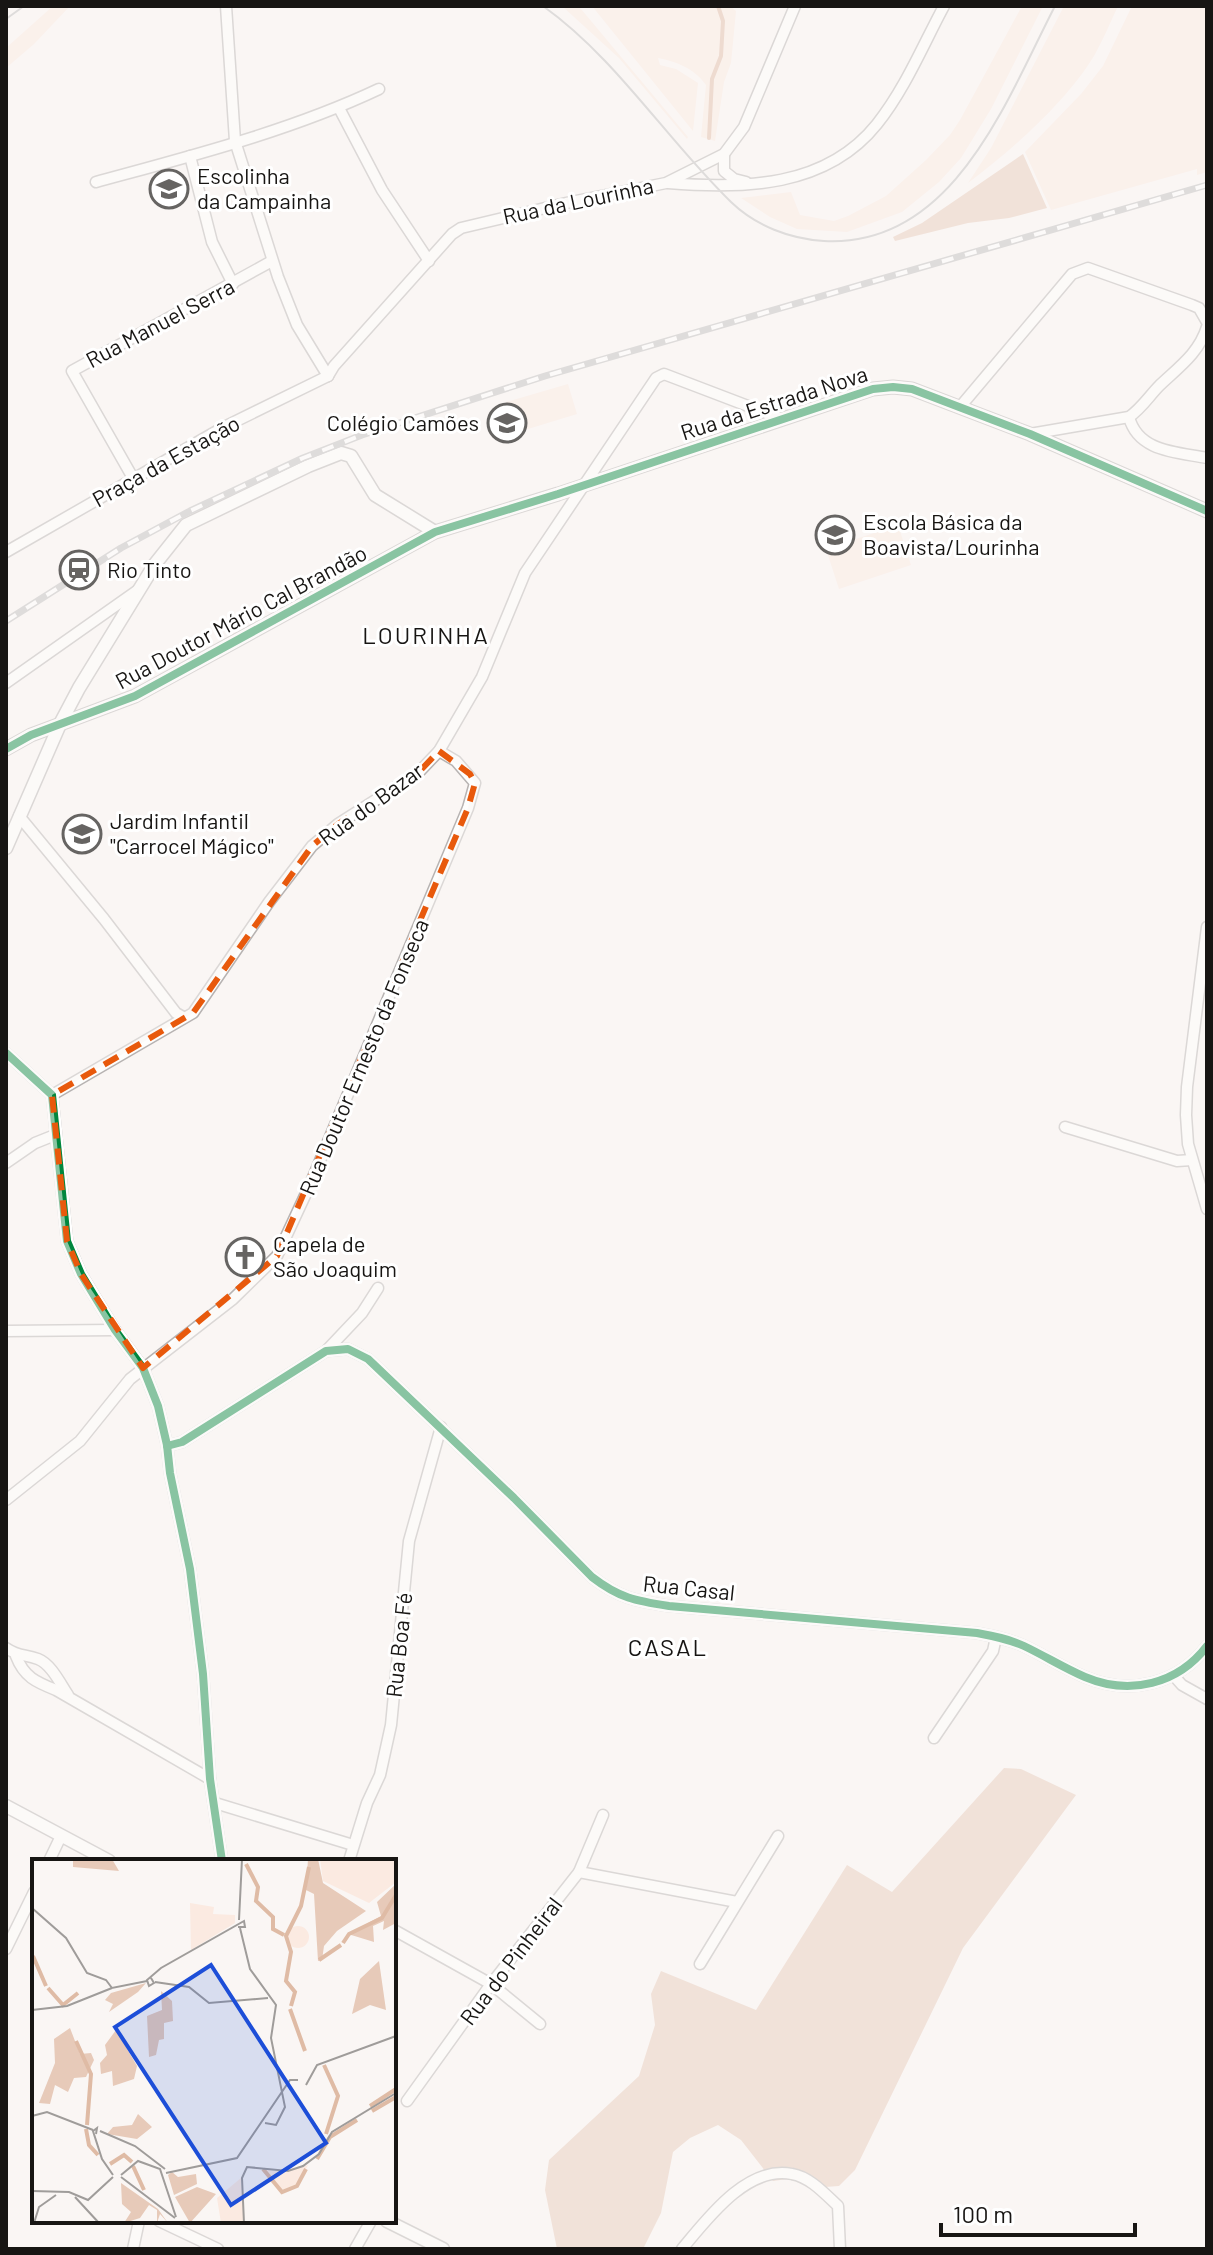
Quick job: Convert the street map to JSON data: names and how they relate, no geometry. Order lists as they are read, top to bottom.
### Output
{
  "streets": {
    "street": [
      "Rua da Lourinha",
      "Rua Manuel Serra",
      "Rua da Estrada Nova",
      "Praça da Estação",
      "Rua Doutor Mário Cal Brandão",
      "Rua do Bazar",
      "Rua Doutor Ernesto da Fonseca",
      "Rua Casal",
      "Rua Boa Fé",
      "Rua do Pinheiral"
    ]
  },
  "crossings": [
    ["Rua da Lourinha", "Praça da Estação"],
    ["Rua Manuel Serra", "Praça da Estação"],
    ["Rua da Estrada Nova", "Rua Doutor Mário Cal Brandão"],
    ["Rua da Estrada Nova", "Rua do Bazar"],
    ["Rua do Bazar", "Rua Doutor Ernesto da Fonseca"],
    ["Rua Casal", "Rua Boa Fé"]
  ],
  "districts": ["LOURINHA", "CASAL"],
  "places": {
    "school or university": [
      "Escolinha da Campainha",
      "Colégio Camões",
      "Escola Básica da Boavista/Lourinha",
      "Jardim Infantil \"Carrocel Mágico\""
    ],
    "station": ["Rio Tinto"],
    "church": ["Capela de São Joaquim"]
  },
  "scale_bar": "100 m"
}
